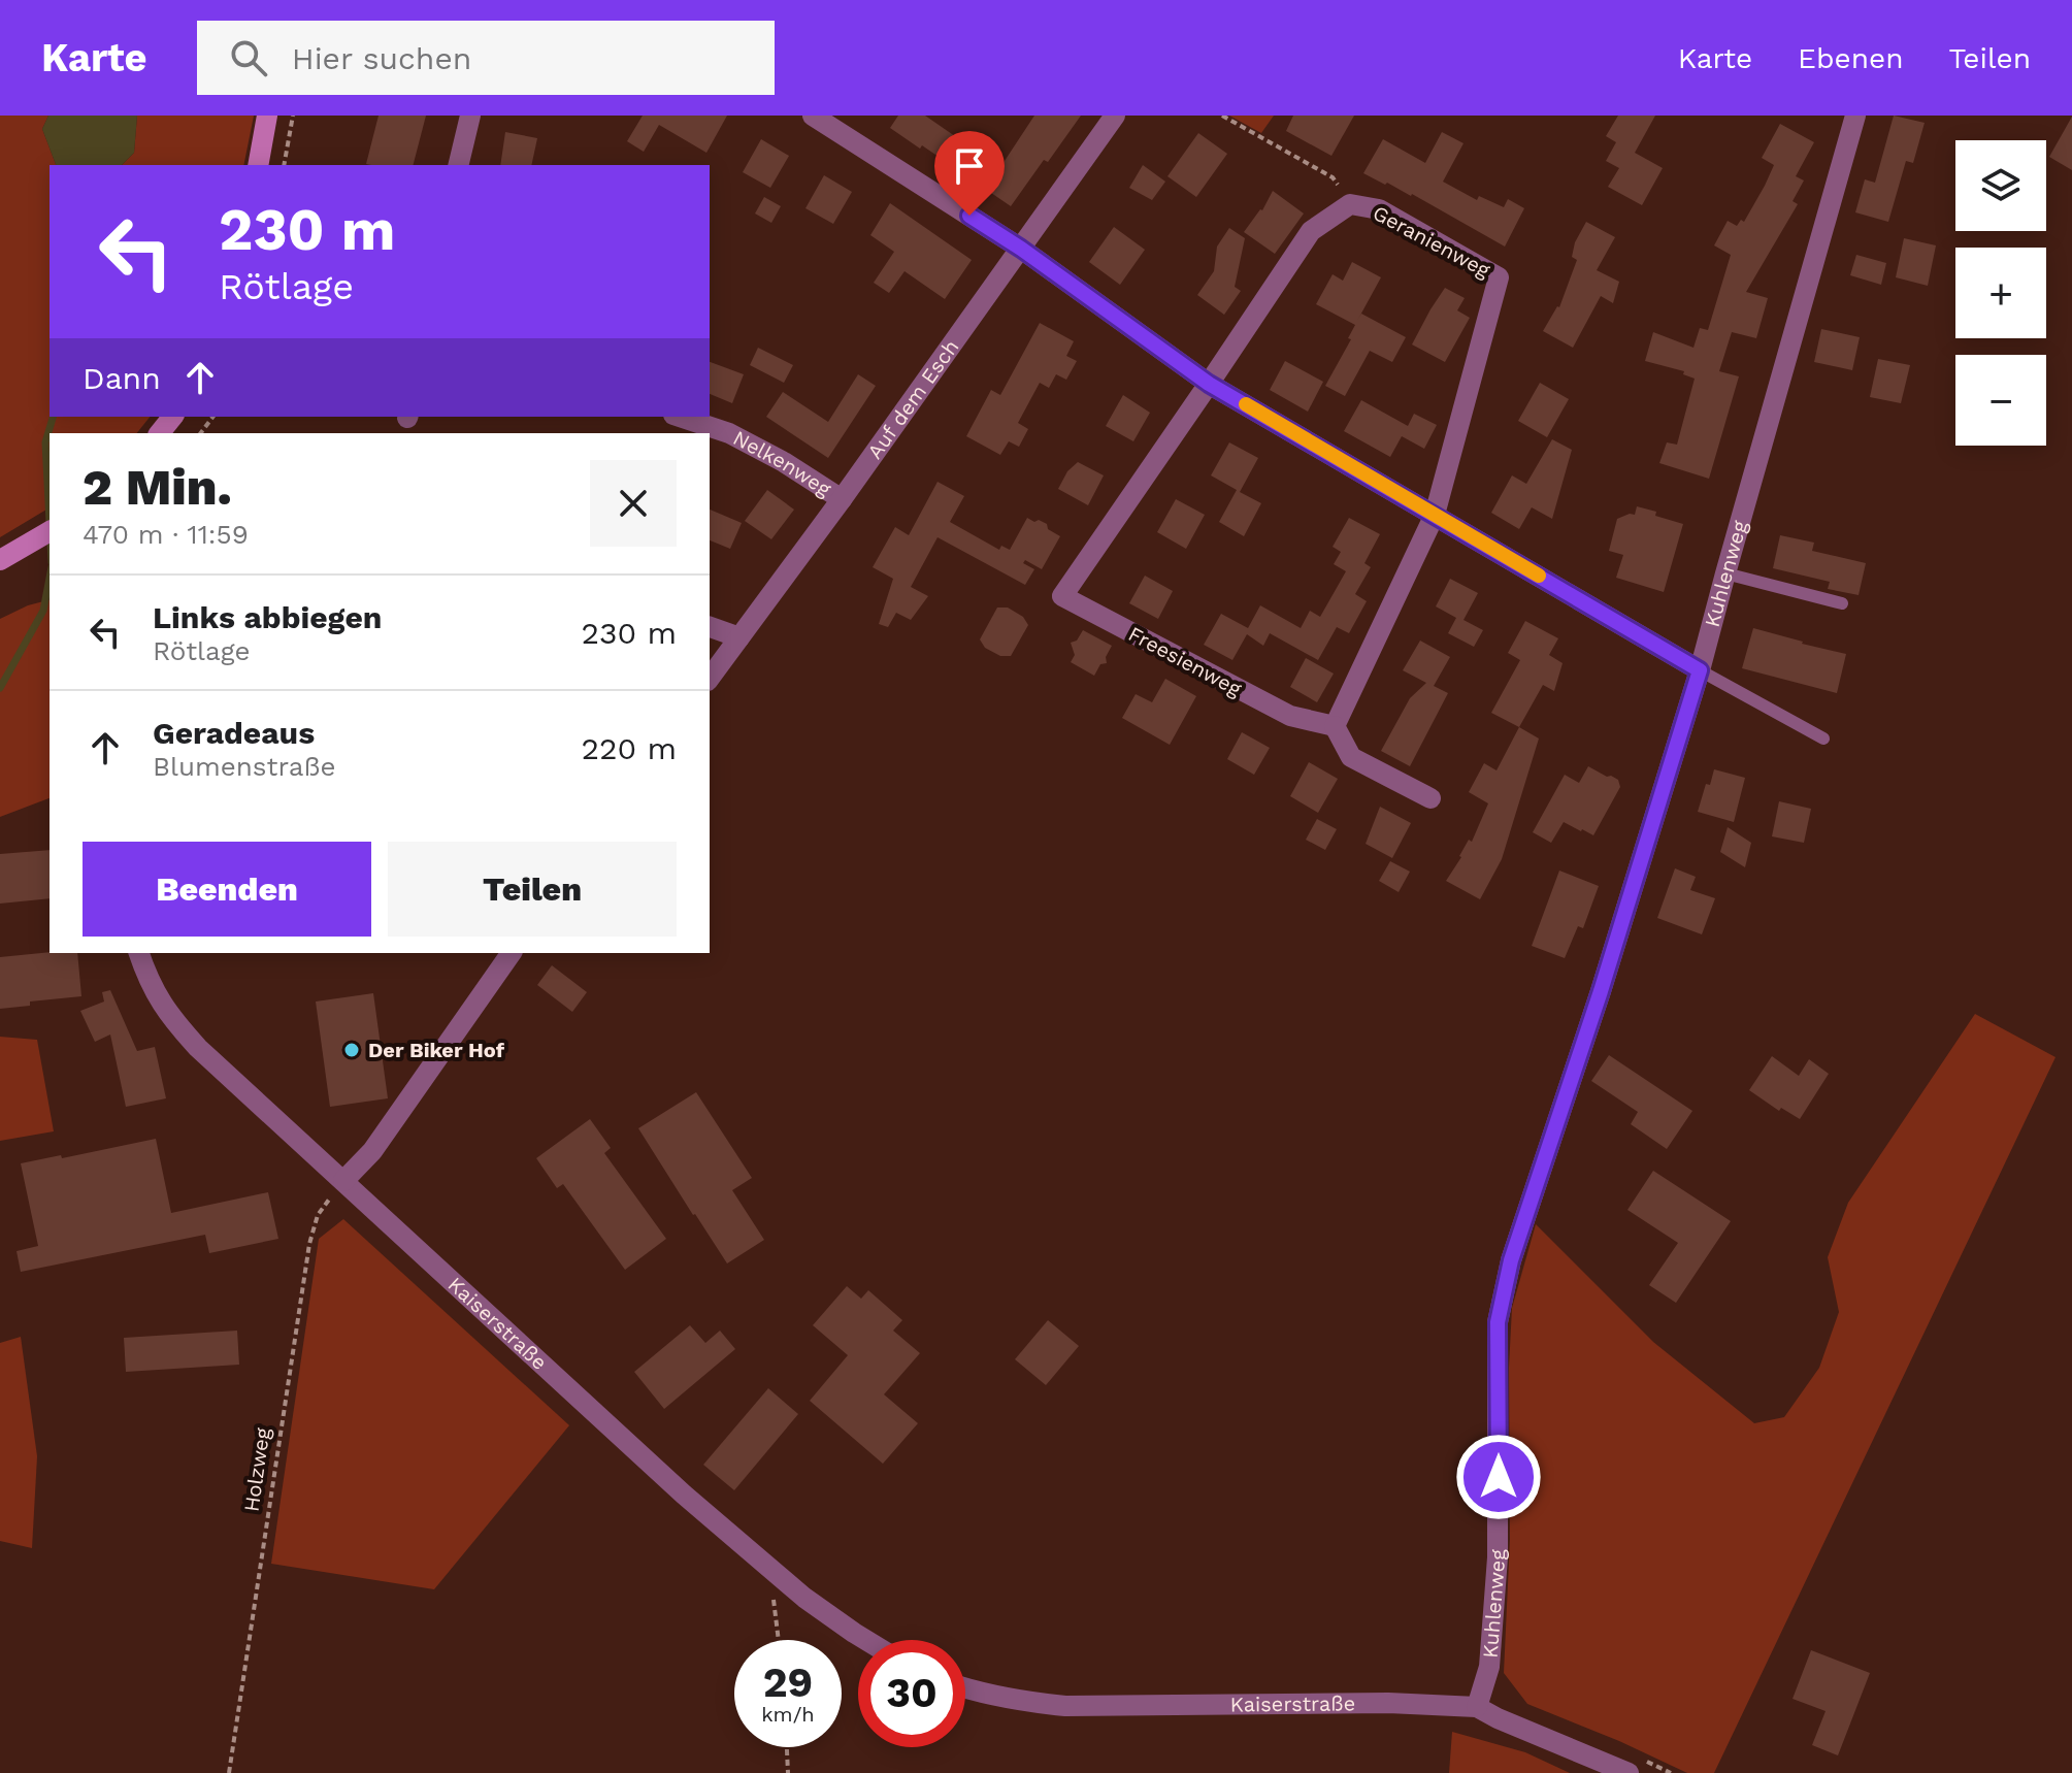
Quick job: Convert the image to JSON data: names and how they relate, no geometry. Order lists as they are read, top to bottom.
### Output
{
  "streets": {
    "street": [
      "Geranienweg",
      "Auf dem Esch",
      "Nelkenweg",
      "Kuhlenweg",
      "Freesienweg",
      "Kaiserstraße"
    ],
    "path": ["Holzweg"]
  },
  "crossings": [
    ["Geranienweg", "Freesienweg"],
    ["Auf dem Esch", "Nelkenweg"],
    ["Kuhlenweg", "Kaiserstraße"],
    ["Kaiserstraße", "Holzweg"]
  ],
  "places": ["Der Biker Hof"],
  "page": {
    "header": "Karte",
    "search": "Hier suchen",
    "nav": ["Karte", "Ebenen", "Teilen"],
    "map_buttons": ["+", "−"],
    "turn": ["230 m", "Rötlage"],
    "then": "Dann",
    "heading": ["2 Min.", "470 m · 11:59"],
    "list": [
      {
        "name": "Links abbiegen",
        "note": "Rötlage",
        "value": "230 m"
      },
      {
        "name": "Geradeaus",
        "note": "Blumenstraße",
        "value": "220 m"
      }
    ],
    "buttons": ["Beenden", "Teilen"],
    "speed": "29 km/h",
    "limit": "30"
  }
}
